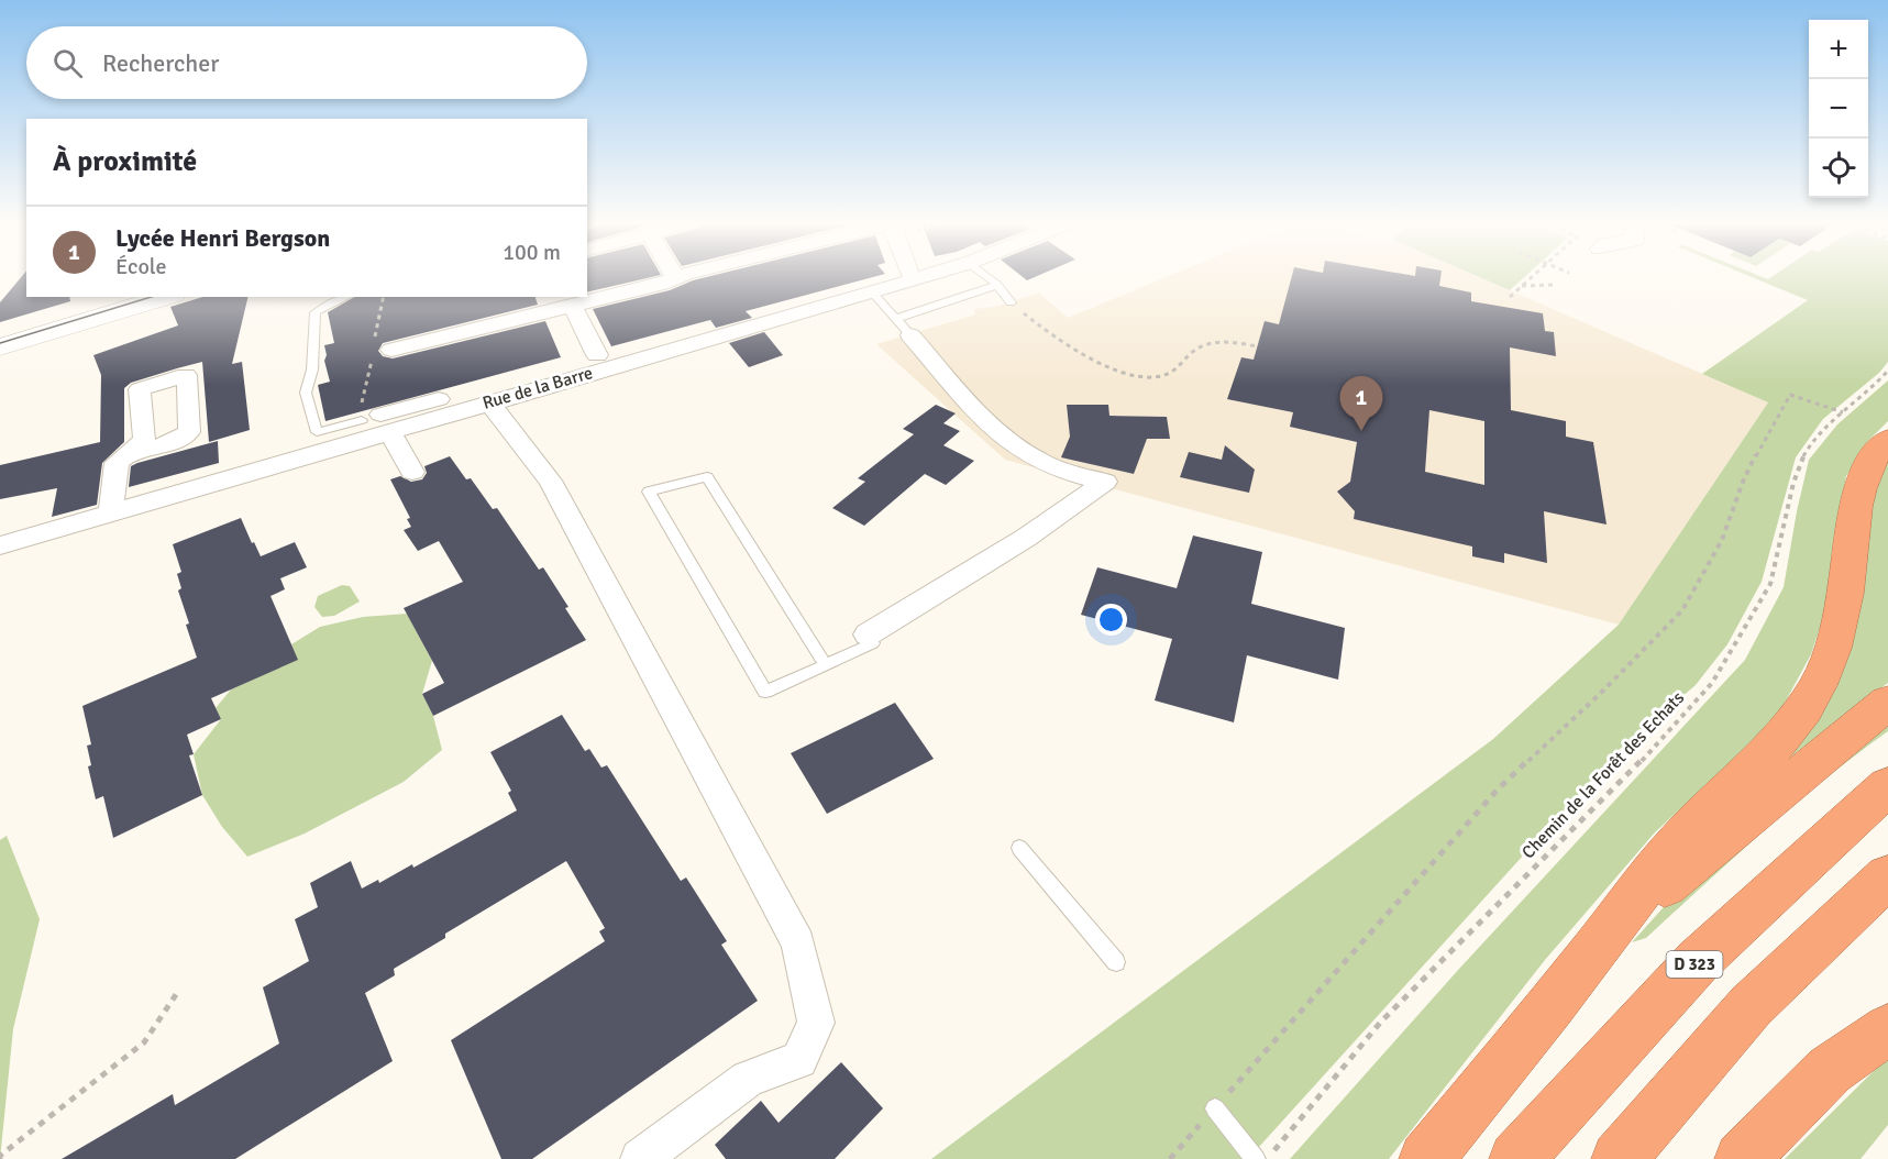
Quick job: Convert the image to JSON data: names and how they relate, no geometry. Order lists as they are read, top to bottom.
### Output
{
  "streets": {
    "highway": ["D 323"],
    "street": ["Rue de la Barre"],
    "path": ["Chemin de la Forêt des Echats"]
  },
  "page": {
    "map_buttons": ["+", "−"],
    "search": "Rechercher",
    "heading": "À proximité",
    "list": [
      {
        "mark": "1",
        "name": "Lycée Henri Bergson",
        "note": "École",
        "value": "100 m"
      }
    ],
    "pins": "1"
  }
}
